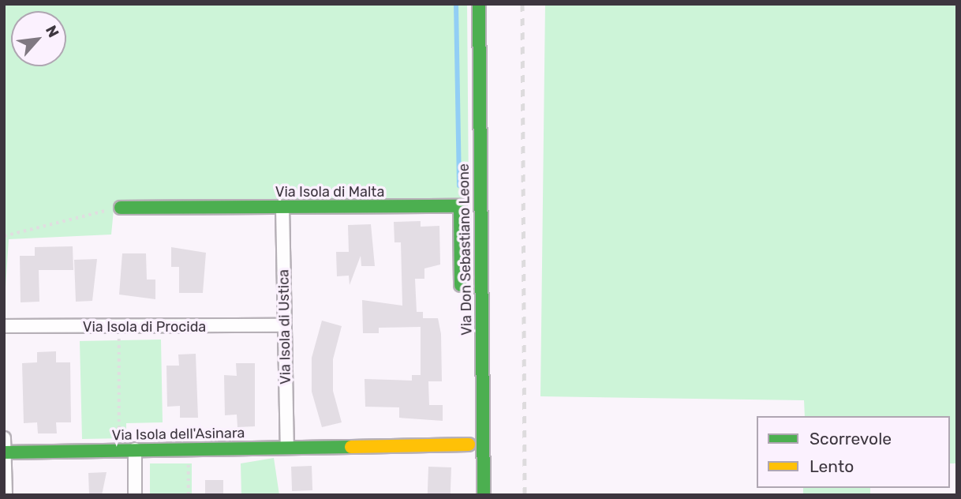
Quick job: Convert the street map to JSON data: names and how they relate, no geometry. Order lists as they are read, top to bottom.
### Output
{
  "streets": {
    "street": [
      "Via Isola di Malta",
      "Via Don Sebastiano Leone",
      "Via Isola di Procida",
      "Via Isola di Ustica",
      "Via Isola dell'Asinara"
    ]
  },
  "crossings": [
    ["Via Isola di Malta", "Via Isola di Ustica"],
    ["Via Isola di Procida", "Via Isola di Ustica"],
    ["Via Isola di Ustica", "Via Isola dell'Asinara"]
  ],
  "legend": ["Scorrevole", "Lento"],
  "north": "top right"
}
